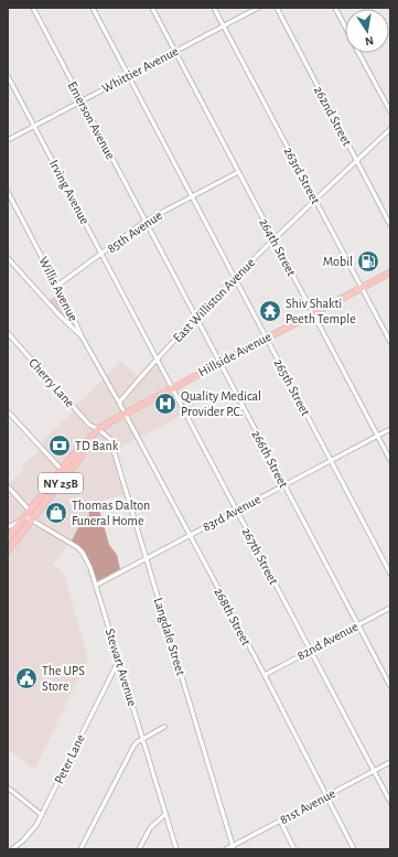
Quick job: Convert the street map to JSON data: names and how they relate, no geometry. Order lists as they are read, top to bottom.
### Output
{
  "streets": {
    "main road": ["Hillside Avenue", "NY 25B"],
    "street": [
      "Whittier Avenue",
      "262nd Street",
      "Emerson Avenue",
      "263rd Street",
      "Irving Avenue",
      "85th Avenue",
      "264th Street",
      "Willis Avenue",
      "East Williston Avenue",
      "Cherry Lane",
      "265th Street",
      "266th Street",
      "83rd Avenue",
      "267th Street",
      "268th Street",
      "Langdale Street",
      "82nd Avenue",
      "Stewart Avenue",
      "Peter Lane",
      "81st Avenue"
    ]
  },
  "crossings": [
    ["Whittier Avenue", "Emerson Avenue"],
    ["Whittier Avenue", "263rd Street"],
    ["Whittier Avenue", "Irving Avenue"],
    ["Whittier Avenue", "264th Street"],
    ["Whittier Avenue", "265th Street"],
    ["262nd Street", "East Williston Avenue"],
    ["Emerson Avenue", "85th Avenue"],
    ["Emerson Avenue", "266th Street"],
    ["263rd Street", "East Williston Avenue"],
    ["263rd Street", "Hillside Avenue"],
    ["Irving Avenue", "85th Avenue"],
    ["Irving Avenue", "267th Street"],
    ["85th Avenue", "264th Street"],
    ["85th Avenue", "Willis Avenue"],
    ["85th Avenue", "265th Street"],
    ["264th Street", "East Williston Avenue"],
    ["264th Street", "Hillside Avenue"],
    ["264th Street", "83rd Avenue"],
    ["Willis Avenue", "268th Street"],
    ["East Williston Avenue", "265th Street"],
    ["East Williston Avenue", "266th Street"],
    ["East Williston Avenue", "267th Street"],
    ["East Williston Avenue", "268th Street"],
    ["Hillside Avenue", "Cherry Lane"],
    ["Hillside Avenue", "265th Street"],
    ["Hillside Avenue", "266th Street"],
    ["Hillside Avenue", "267th Street"],
    ["Hillside Avenue", "268th Street"],
    ["Hillside Avenue", "Langdale Street"],
    ["Hillside Avenue", "Stewart Avenue"],
    ["Cherry Lane", "Langdale Street"],
    ["265th Street", "83rd Avenue"],
    ["266th Street", "83rd Avenue"],
    ["266th Street", "82nd Avenue"],
    ["83rd Avenue", "267th Street"],
    ["83rd Avenue", "268th Street"],
    ["83rd Avenue", "Langdale Street"],
    ["83rd Avenue", "Stewart Avenue"],
    ["267th Street", "82nd Avenue"],
    ["267th Street", "81st Avenue"],
    ["268th Street", "82nd Avenue"],
    ["268th Street", "81st Avenue"],
    ["Langdale Street", "81st Avenue"],
    ["Stewart Avenue", "Peter Lane"]
  ],
  "places": {
    "fuel station": ["Mobil"],
    "temple": ["Shiv Shakti Peeth Temple"],
    "hospital": ["Quality Medical Provider P.C."],
    "bank": ["TD Bank"],
    "shop": ["Thomas Dalton Funeral Home"],
    "public building": ["The UPS Store"]
  },
  "north": "bottom"
}
